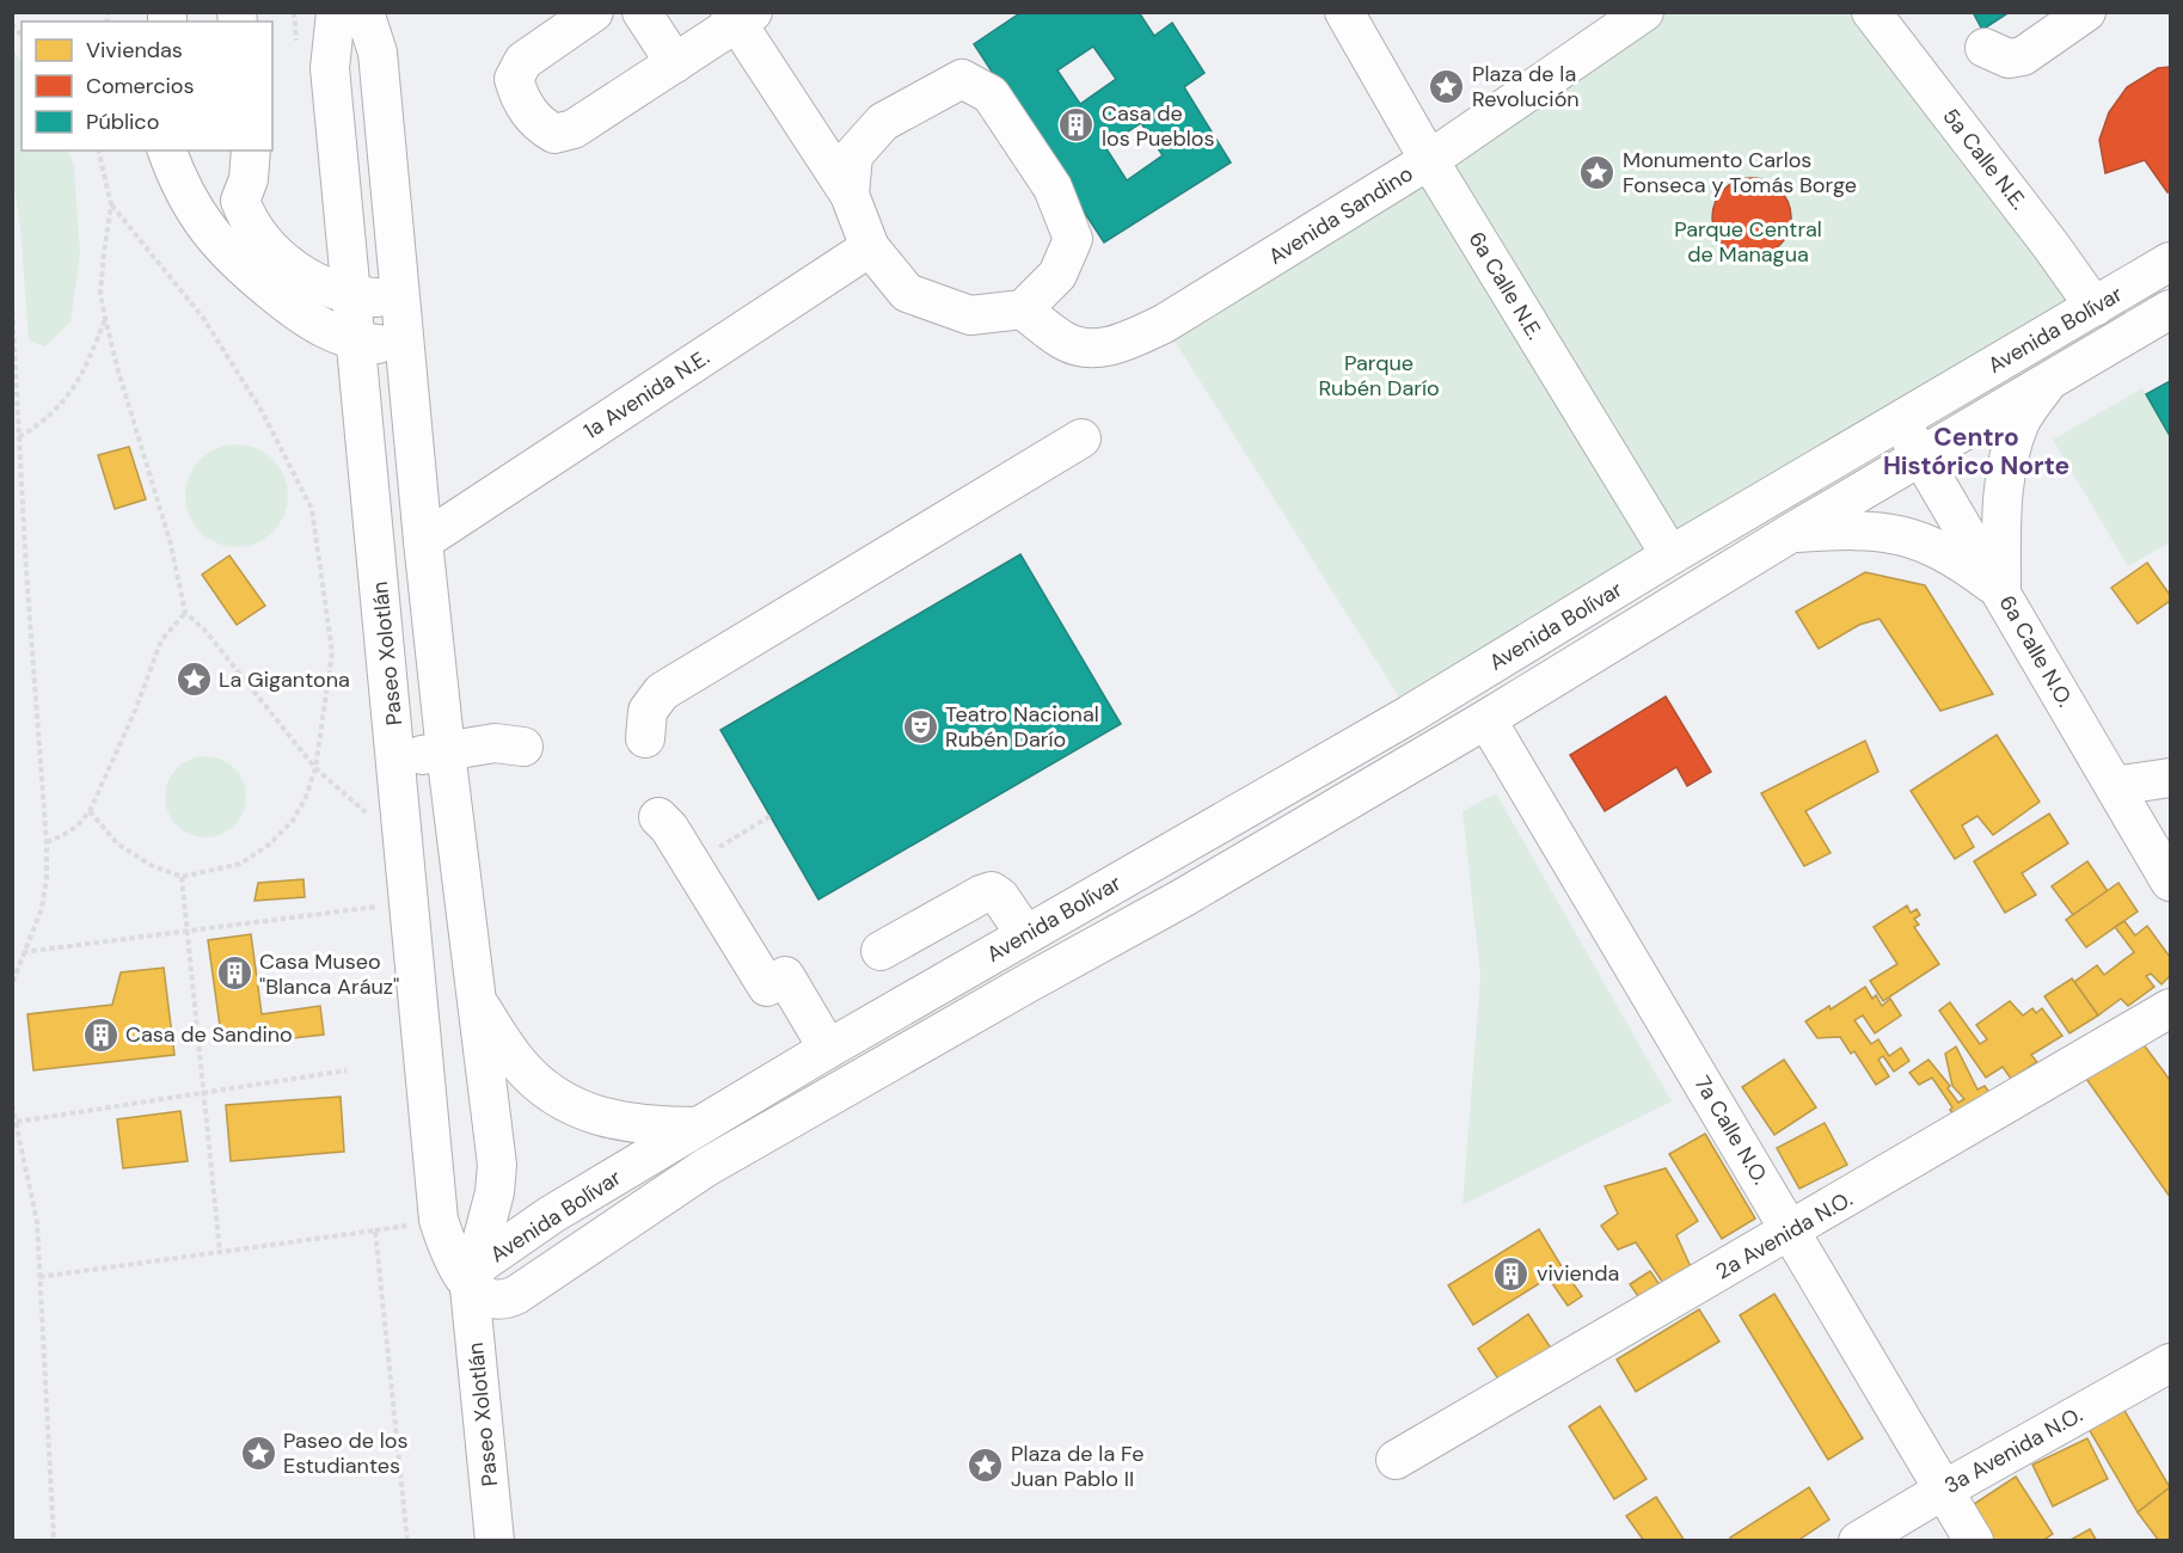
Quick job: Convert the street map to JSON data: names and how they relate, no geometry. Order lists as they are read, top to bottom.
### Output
{
  "streets": {
    "street": [
      "5a Calle N.E.",
      "Avenida Sandino",
      "6a Calle N.E.",
      "Avenida Bolívar",
      "1a Avenida N.E.",
      "6a Calle N.O.",
      "Paseo Xolotlán",
      "7a Calle N.O.",
      "2a Avenida N.O.",
      "3a Avenida N.O."
    ]
  },
  "crossings": [
    ["5a Calle N.E.", "Avenida Bolívar"],
    ["Avenida Sandino", "6a Calle N.E."],
    ["Avenida Sandino", "1a Avenida N.E."],
    ["6a Calle N.E.", "Avenida Bolívar"],
    ["Avenida Bolívar", "6a Calle N.O."],
    ["Avenida Bolívar", "Paseo Xolotlán"],
    ["Avenida Bolívar", "7a Calle N.O."],
    ["1a Avenida N.E.", "Paseo Xolotlán"],
    ["7a Calle N.O.", "2a Avenida N.O."],
    ["7a Calle N.O.", "3a Avenida N.O."]
  ],
  "districts": ["Centro Histórico Norte"],
  "parks": ["Parque Central de Managua", "Parque Rubén Darío"],
  "places": {
    "place": [
      "Plaza de la Revolución",
      "Monumento Carlos Fonseca y Tomás Borge",
      "La Gigantona",
      "Paseo de los Estudiantes",
      "Plaza de la Fe Juan Pablo II"
    ],
    "building": [
      "Casa de los Pueblos",
      "Casa Museo \"Blanca Aráuz\"",
      "Casa de Sandino",
      "vivienda"
    ],
    "theatre": ["Teatro Nacional Rubén Darío"]
  },
  "legend": ["Viviendas", "Comercios", "Público"]
}
